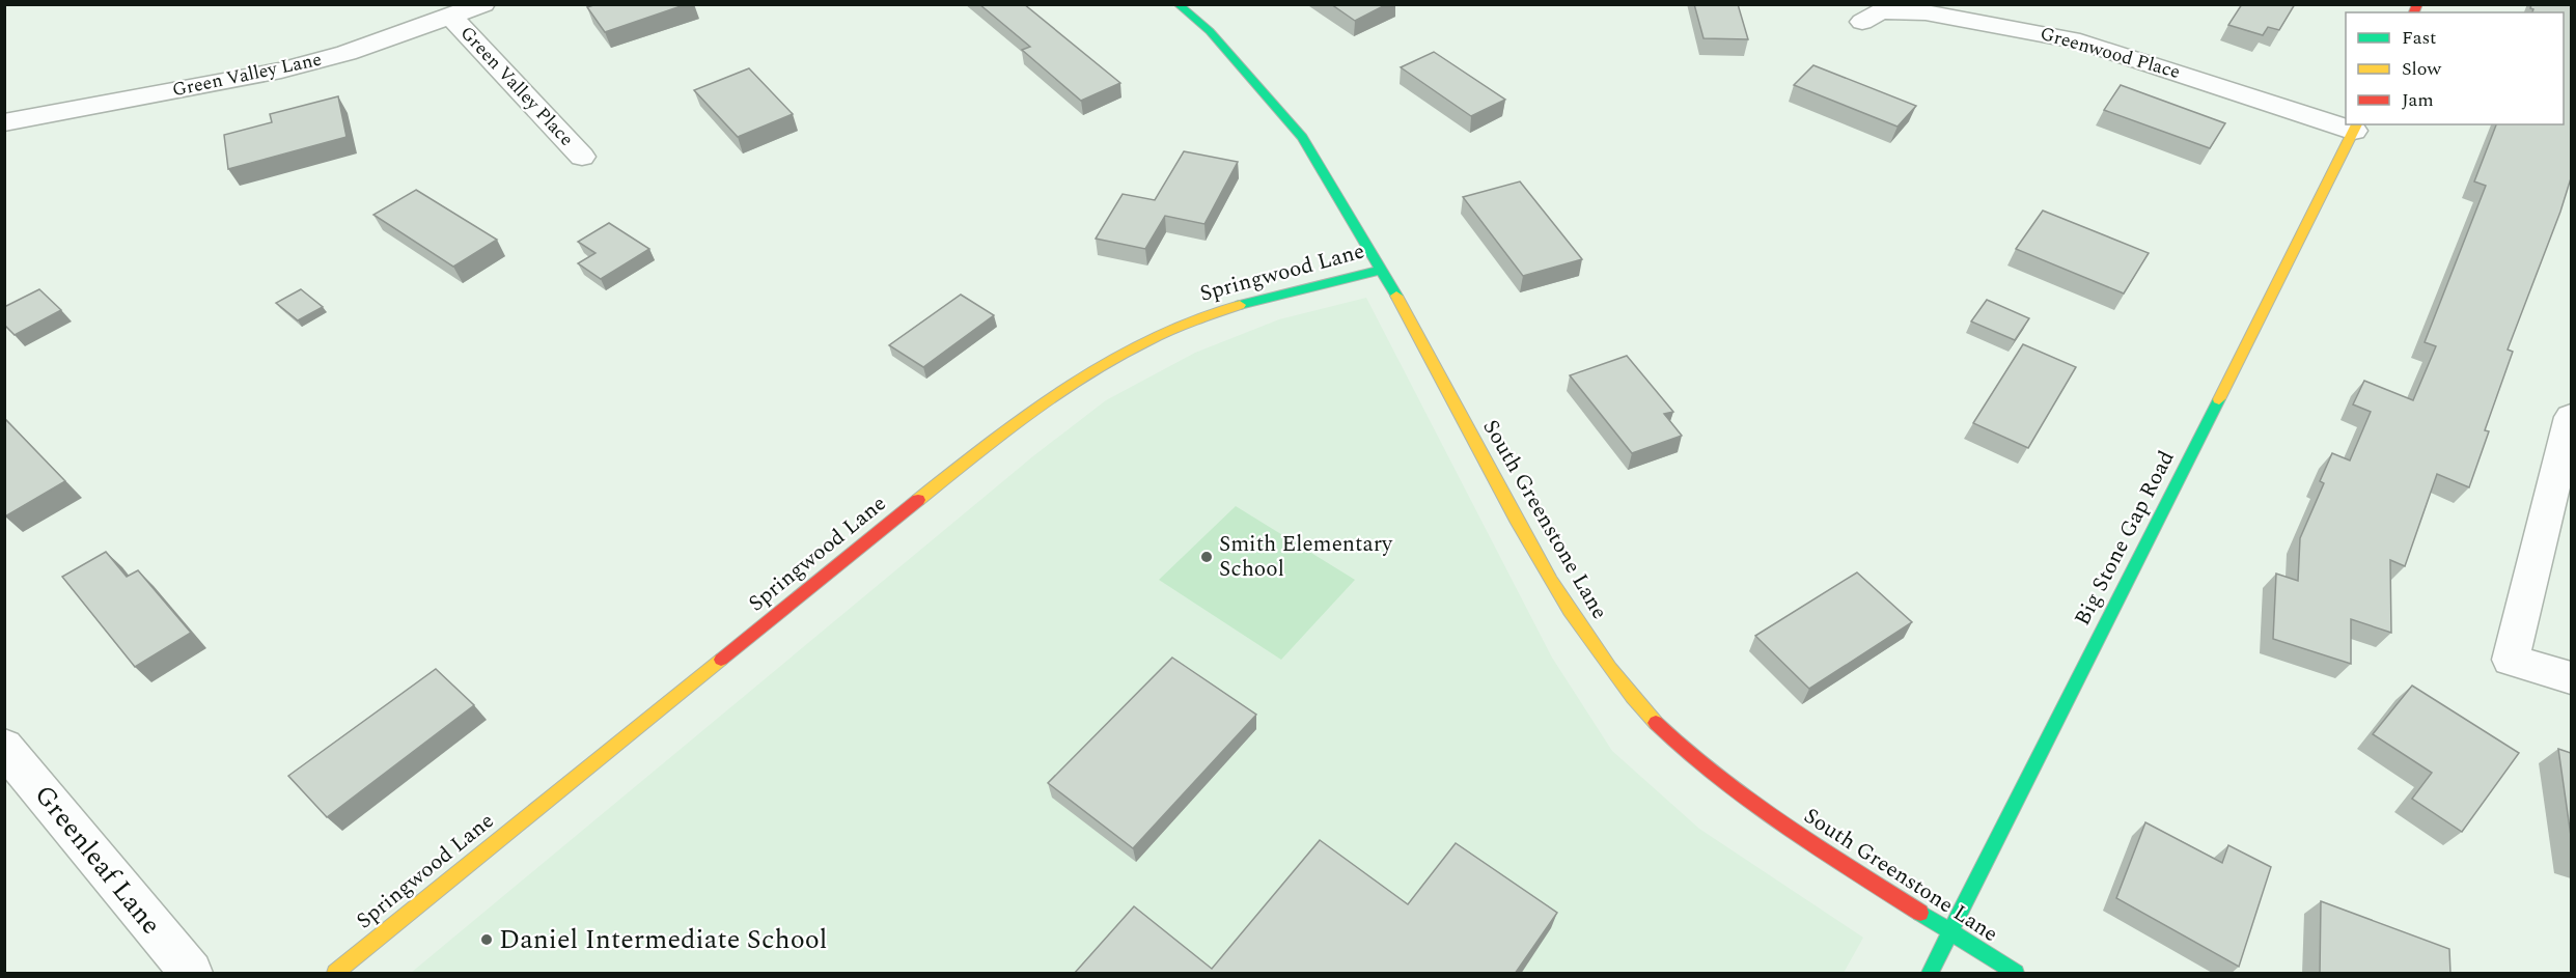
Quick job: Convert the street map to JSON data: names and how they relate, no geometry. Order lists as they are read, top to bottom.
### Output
{
  "streets": {
    "street": [
      "Greenwood Place",
      "Green Valley Lane",
      "Green Valley Place",
      "Springwood Lane",
      "South Greenstone Lane",
      "Big Stone Gap Road",
      "Greenleaf Lane"
    ]
  },
  "crossings": [
    ["Green Valley Lane", "Green Valley Place"],
    ["Springwood Lane", "South Greenstone Lane"],
    ["South Greenstone Lane", "Big Stone Gap Road"]
  ],
  "places": ["Smith Elementary School", "Daniel Intermediate School"],
  "legend": ["Fast", "Slow", "Jam"]
}
